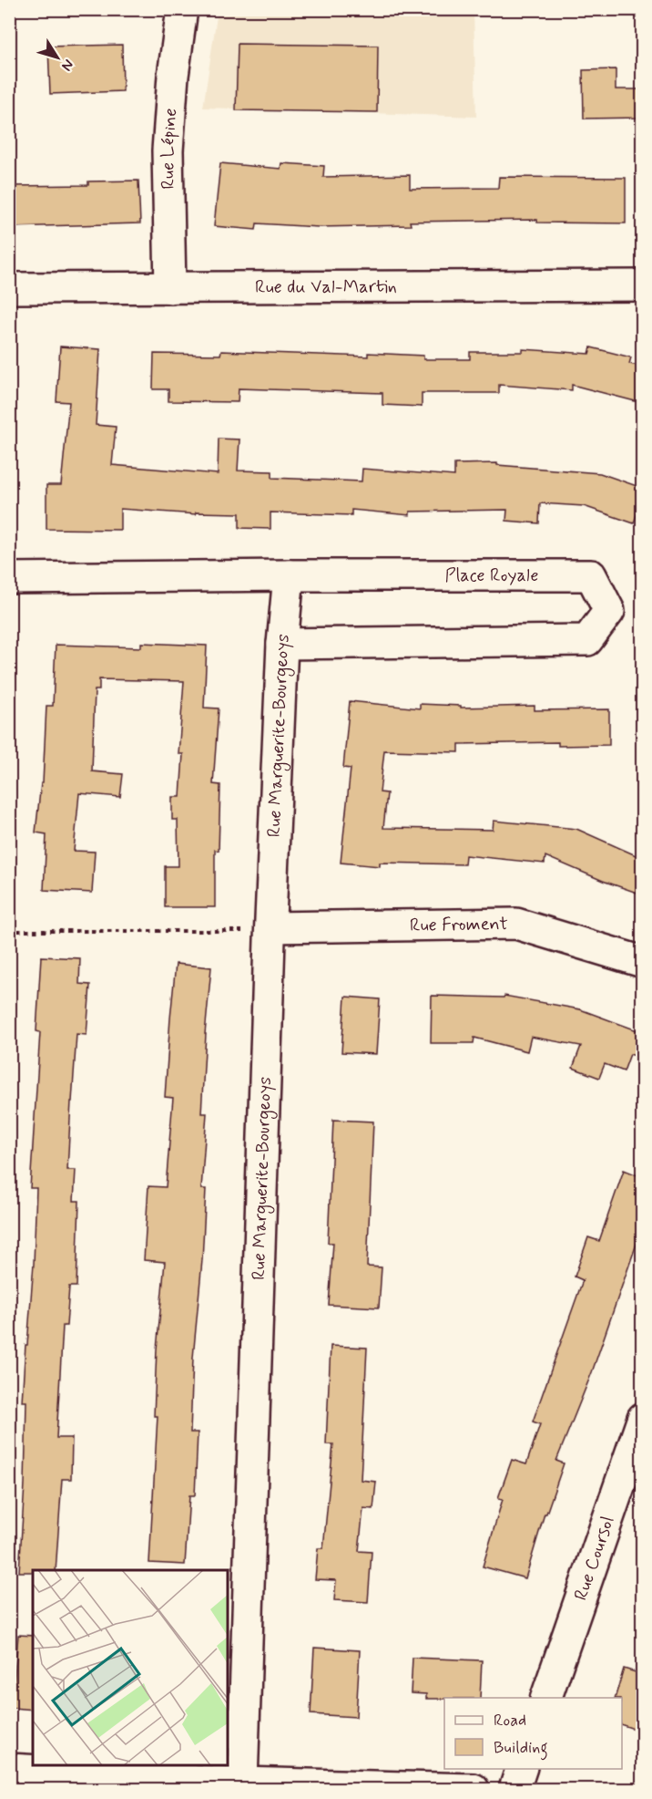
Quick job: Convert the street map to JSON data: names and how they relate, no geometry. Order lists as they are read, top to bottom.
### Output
{
  "streets": {
    "street": [
      "Rue Lépine",
      "Rue du Val-Martin",
      "Place Royale",
      "Rue Marguerite-Bourgeoys",
      "Rue Froment",
      "Rue Coursol"
    ]
  },
  "crossings": [
    ["Rue Lépine", "Rue du Val-Martin"],
    ["Place Royale", "Rue Marguerite-Bourgeoys"],
    ["Rue Marguerite-Bourgeoys", "Rue Froment"]
  ],
  "legend": ["Road", "Building"],
  "north": "bottom right"
}
